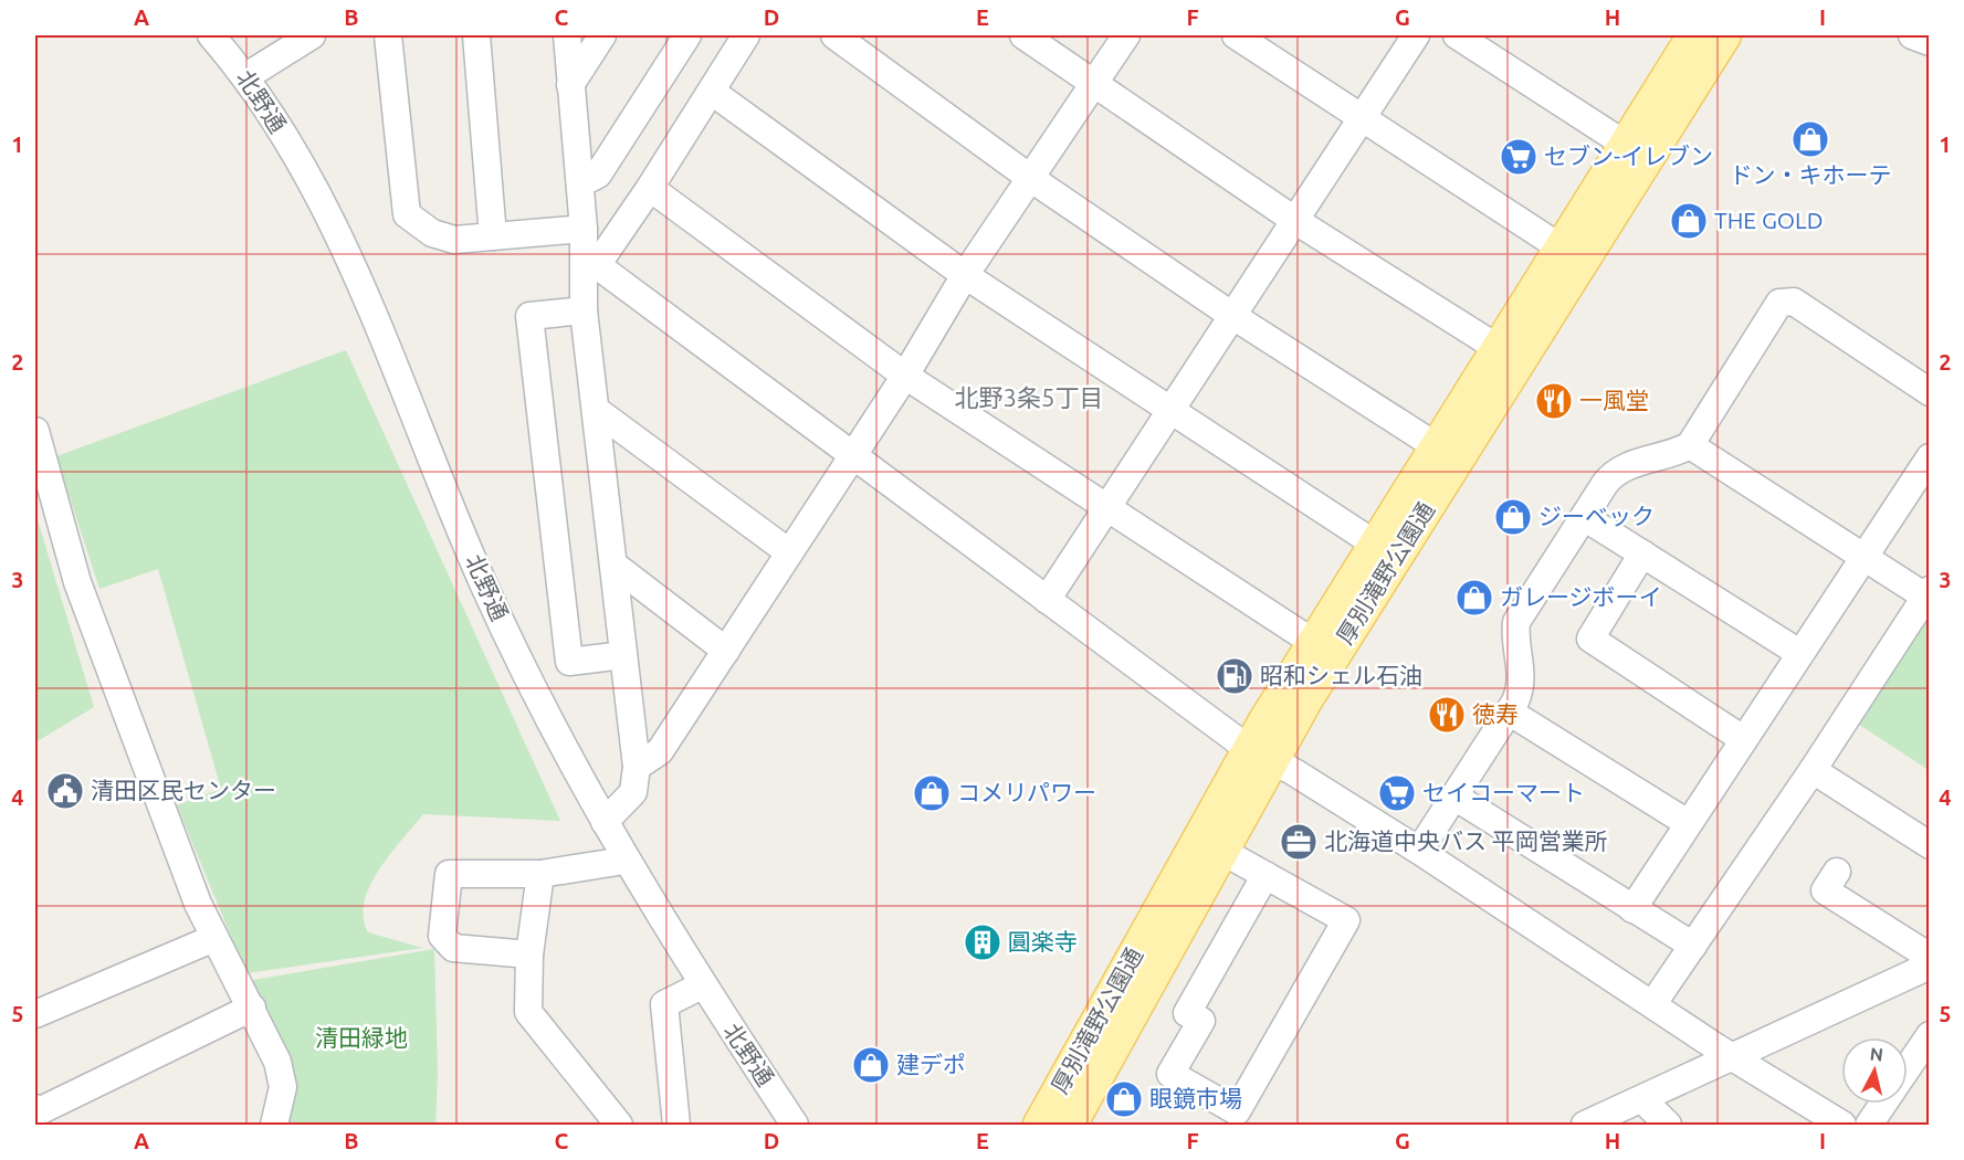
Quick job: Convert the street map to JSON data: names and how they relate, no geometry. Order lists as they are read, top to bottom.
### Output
{
  "streets": {
    "main road": ["厚別滝野公園通"],
    "street": ["北野通"]
  },
  "districts": ["北野3条5丁目"],
  "parks": ["清田緑地"],
  "places": {
    "shop": [
      "ドン・キホーテ",
      "THE GOLD",
      "ジーベック",
      "ガレージボーイ",
      "コメリパワー",
      "建デポ",
      "眼鏡市場"
    ],
    "supermarket": ["セブン-イレブン", "セイコーマート"],
    "restaurant": ["一風堂", "徳寿"],
    "fuel station": ["昭和シェル石油"],
    "public building": ["清田区民センター"],
    "office": ["北海道中央バス 平岡営業所"],
    "building": ["圓楽寺"]
  },
  "north": "top",
  "grid": {
    "columns": [
      "A",
      "B",
      "C",
      "D",
      "E",
      "F",
      "G",
      "H",
      "I"
    ],
    "rows": [
      "1",
      "2",
      "3",
      "4",
      "5"
    ]
  }
}
